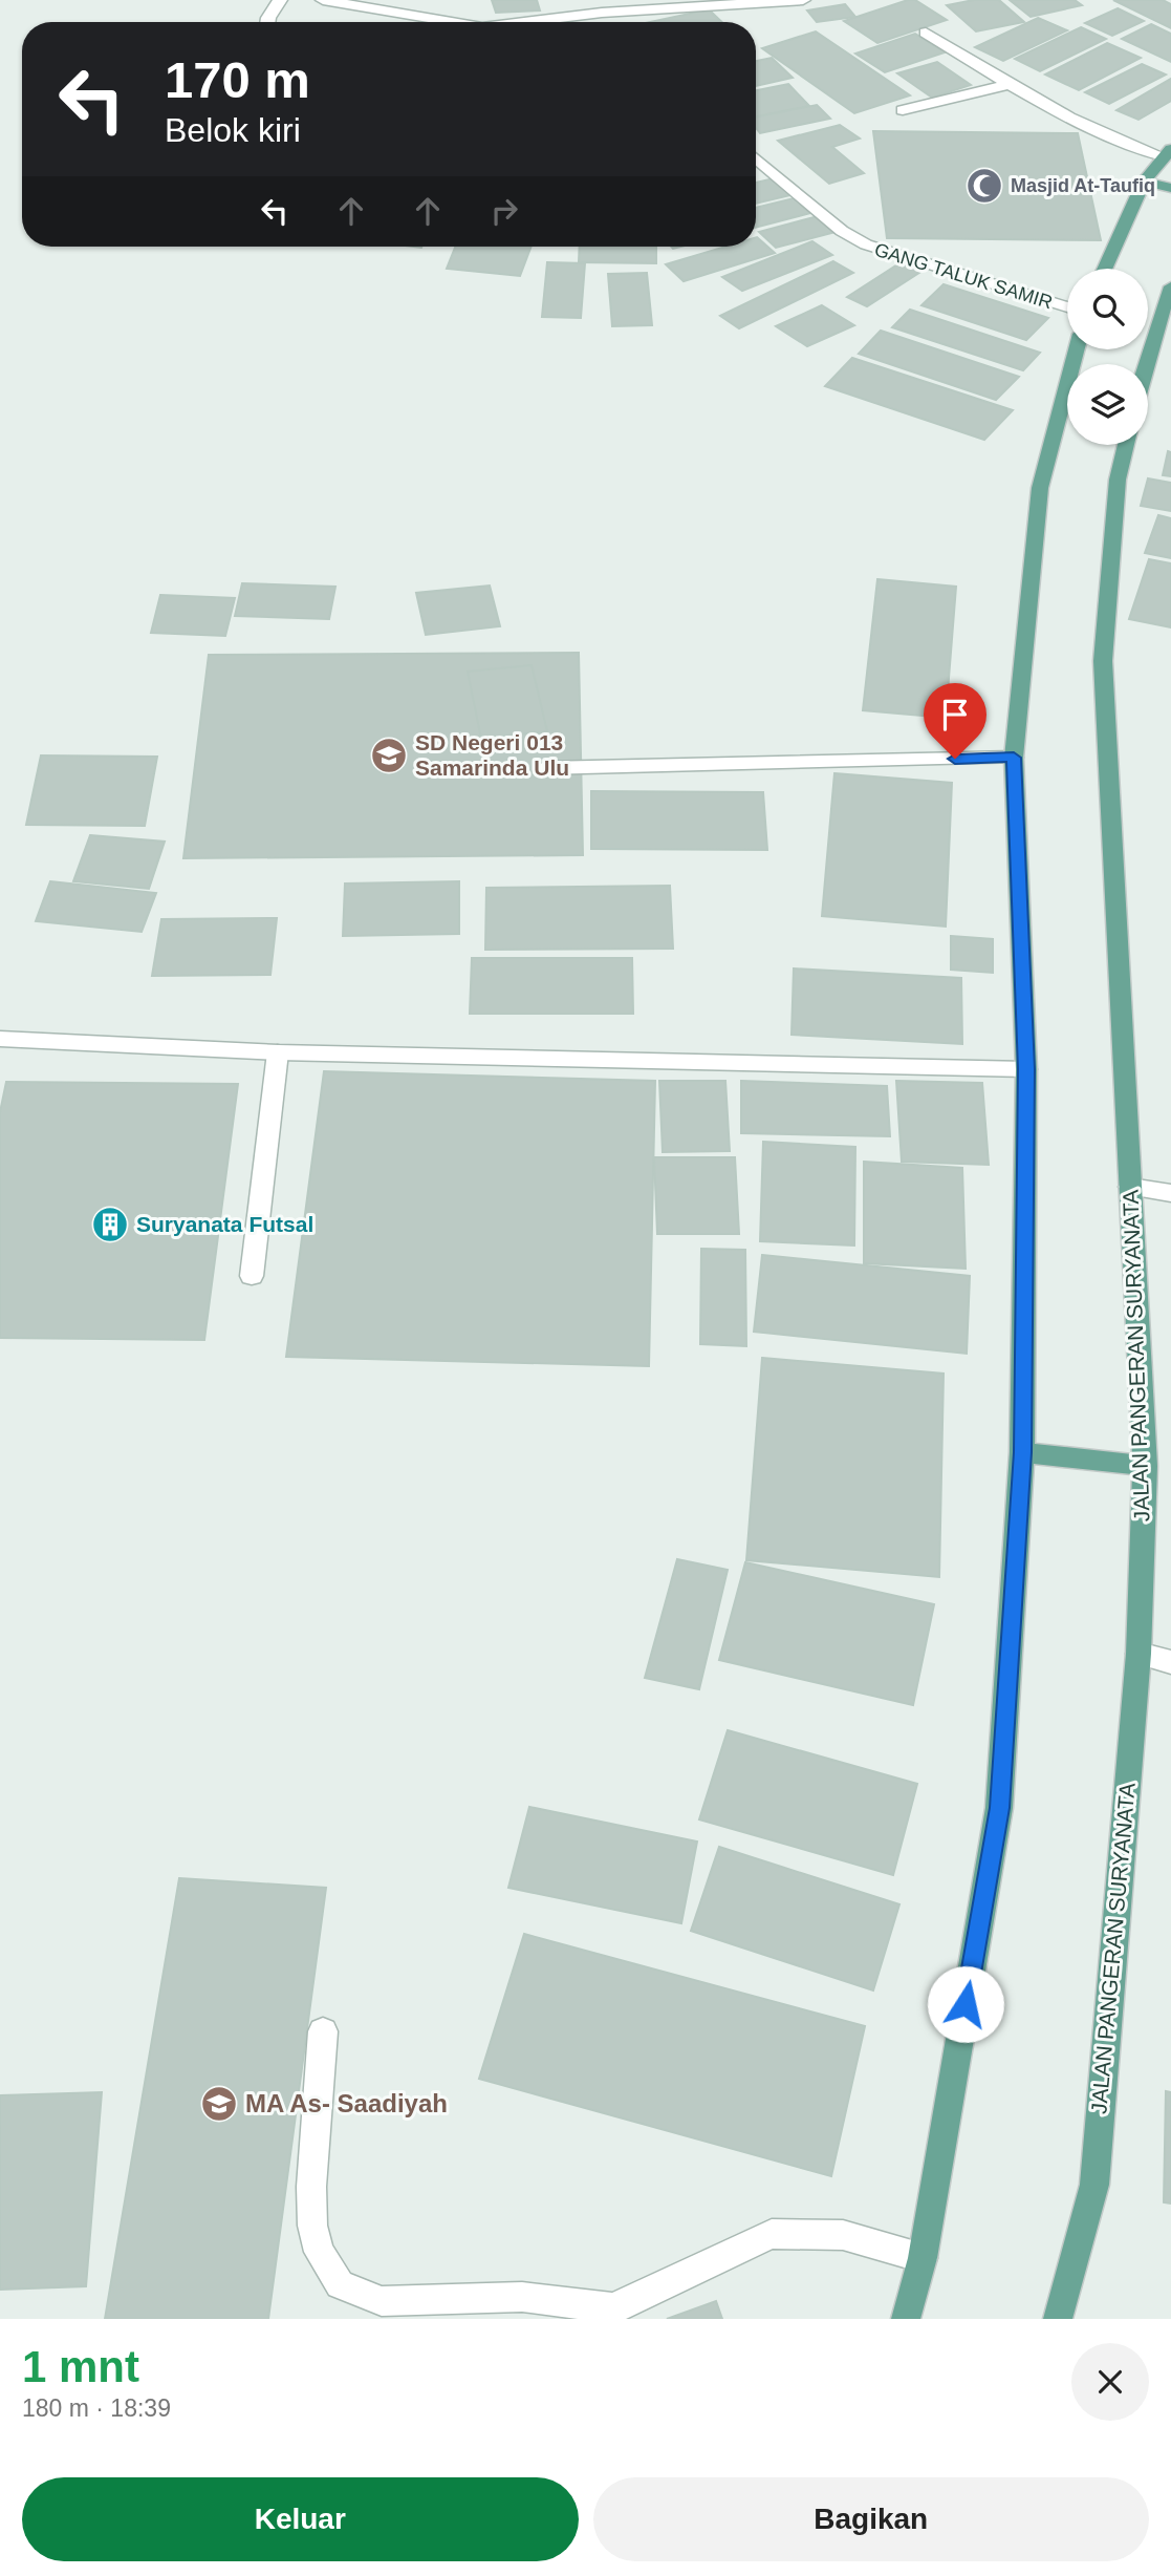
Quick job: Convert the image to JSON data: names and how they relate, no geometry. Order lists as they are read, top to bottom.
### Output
{
  "streets": {
    "main road": ["JALAN PANGERAN SURYANATA"],
    "street": ["GANG TALUK SAMIR"]
  },
  "places": {
    "mosque": ["Masjid At-Taufiq"],
    "school or university": ["SD Negeri 013 Samarinda Ulu", "MA As- Saadiyah"],
    "building": ["Suryanata Futsal"]
  },
  "page": {
    "turn": ["170 m", "Belok kiri"],
    "heading": ["1 mnt", "180 m · 18:39"],
    "buttons": ["Keluar", "Bagikan"]
  }
}
